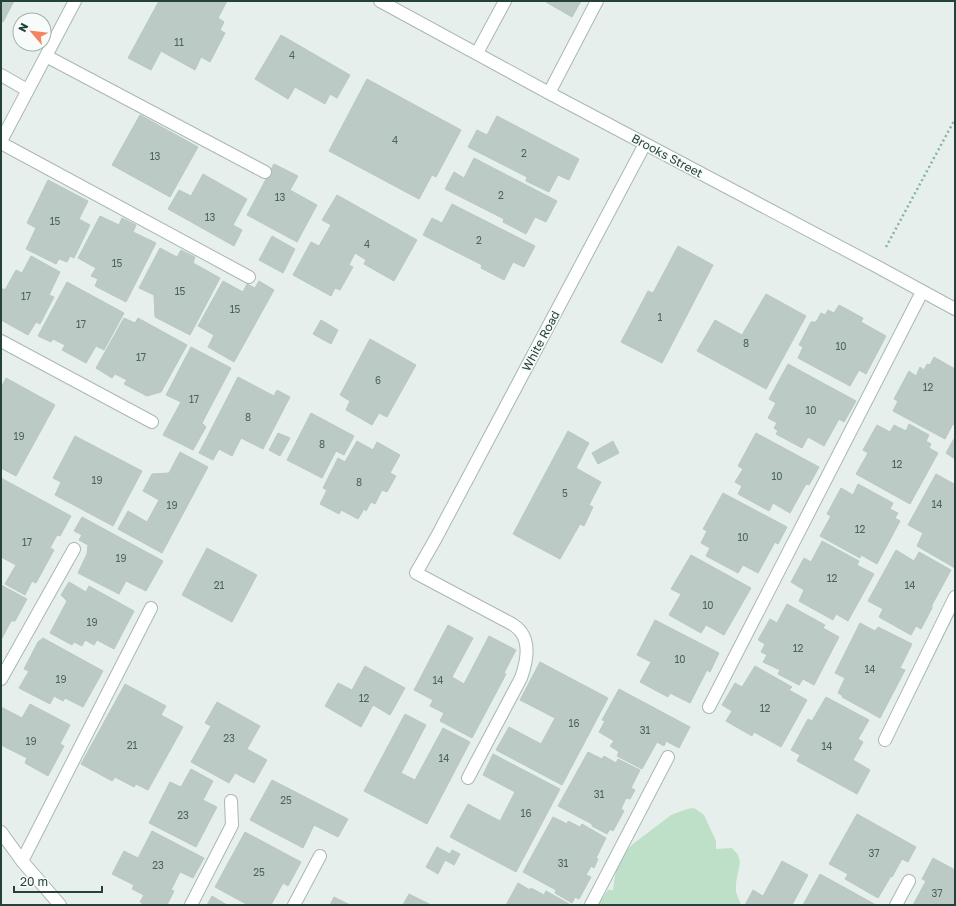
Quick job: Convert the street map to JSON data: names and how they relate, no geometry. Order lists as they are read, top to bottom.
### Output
{
  "streets": {
    "street": ["Brooks Street", "White Road"]
  },
  "crossings": [
    ["Brooks Street", "White Road"]
  ],
  "house_numbers": [
    "11",
    "4",
    "4",
    "2",
    "13",
    "2",
    "13",
    "13",
    "15",
    "2",
    "4",
    "15",
    "15",
    "17",
    "15",
    "1",
    "17",
    "8",
    "10",
    "17",
    "6",
    "12",
    "17",
    "10",
    "8",
    "19",
    "8",
    "12",
    "10",
    "19",
    "8",
    "5",
    "14",
    "19",
    "12",
    "10",
    "17",
    "19",
    "12",
    "21",
    "14",
    "10",
    "19",
    "12",
    "10",
    "14",
    "19",
    "14",
    "12",
    "12",
    "16",
    "31",
    "23",
    "19",
    "21",
    "14",
    "14",
    "31",
    "25",
    "16",
    "23",
    "37",
    "31",
    "23",
    "25",
    "37"
  ],
  "scale_bar": "20 m",
  "north": "top left"
}
